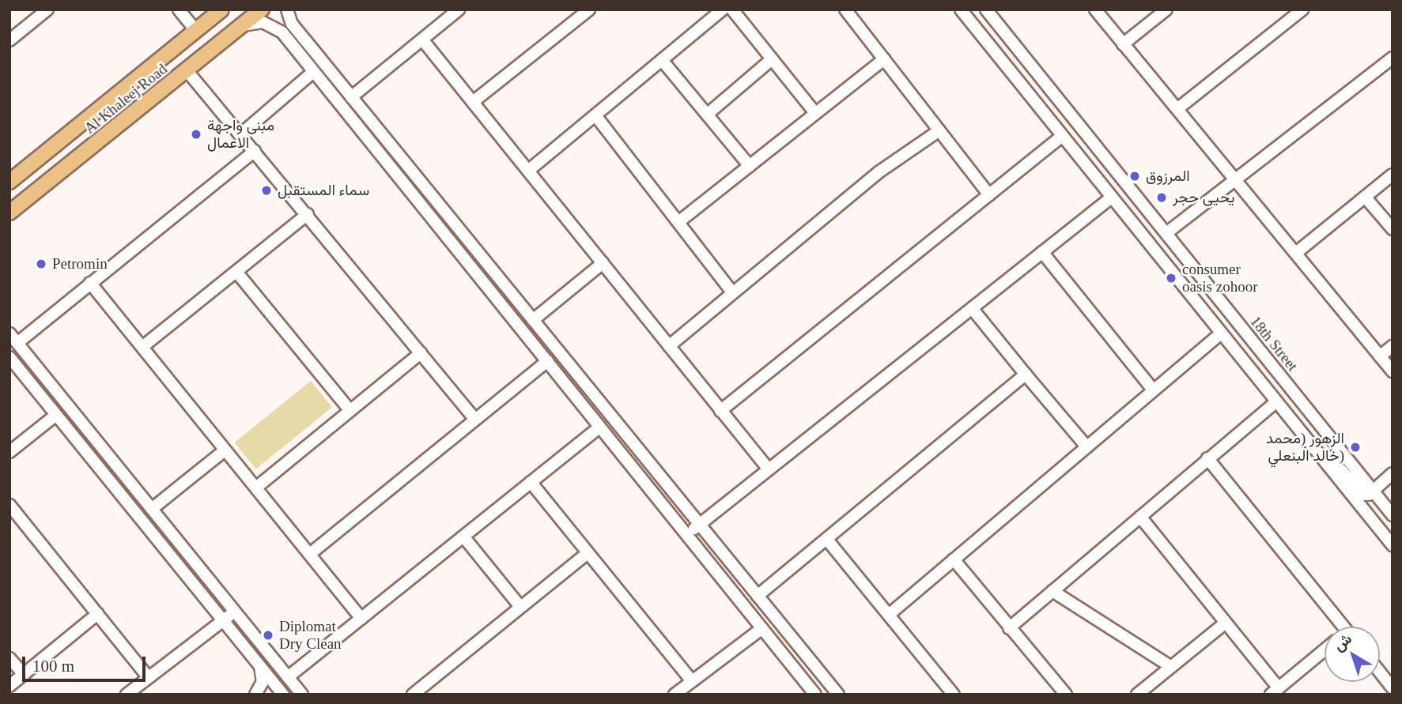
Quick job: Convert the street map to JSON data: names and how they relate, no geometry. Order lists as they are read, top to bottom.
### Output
{
  "streets": {
    "main road": ["Al Khaleej Road"],
    "street": ["18th Street"]
  },
  "places": [
    "مبنى واجهة الاعمال",
    "المرزوق",
    "سماء المستقبل",
    "يحيى حجر",
    "Petromin",
    "consumer oasis zohoor",
    "الزهور (محمد خالد البنعلي)",
    "Diplomat Dry Clean"
  ],
  "scale_bar": "100 m",
  "north": "top left"
}
